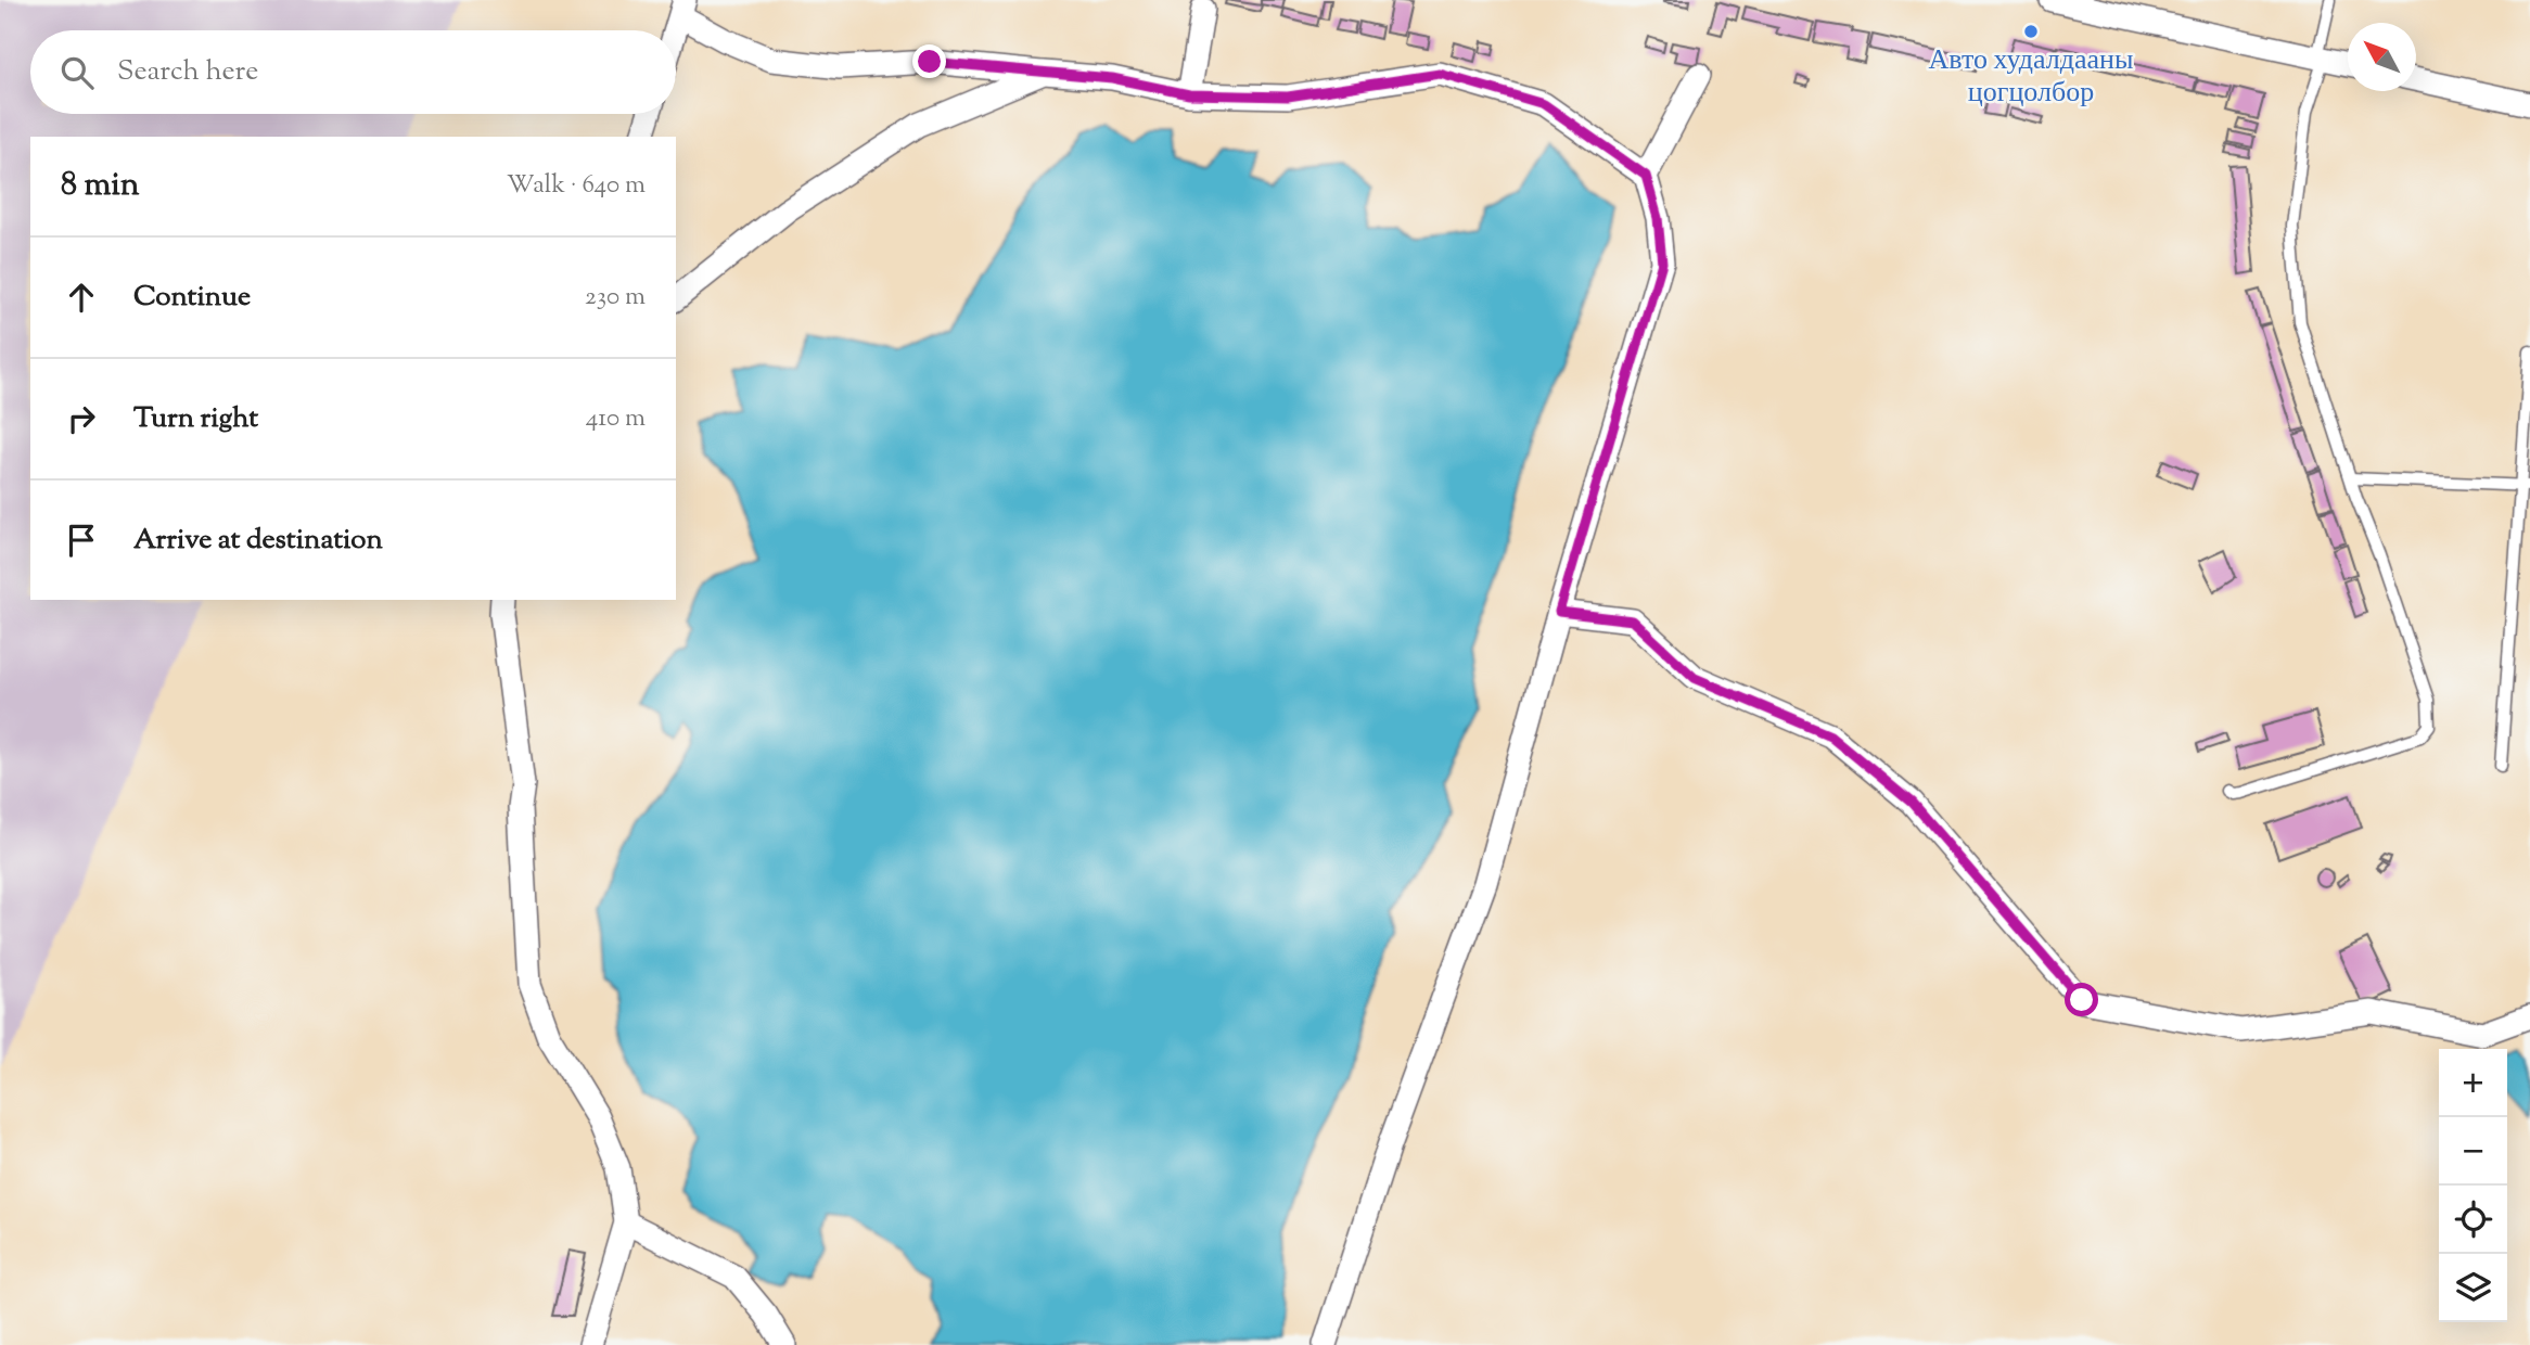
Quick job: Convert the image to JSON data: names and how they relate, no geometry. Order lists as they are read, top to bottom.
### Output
{
  "places": ["Авто худалдааны цогцолбор"],
  "north": "top left",
  "page": {
    "search": "Search here",
    "heading": ["8 min", "Walk · 640 m"],
    "list": [
      ["Continue", "230 m"],
      ["Turn right", "410 m"],
      "Arrive at destination"
    ],
    "map_buttons": ["+", "−"]
  }
}
